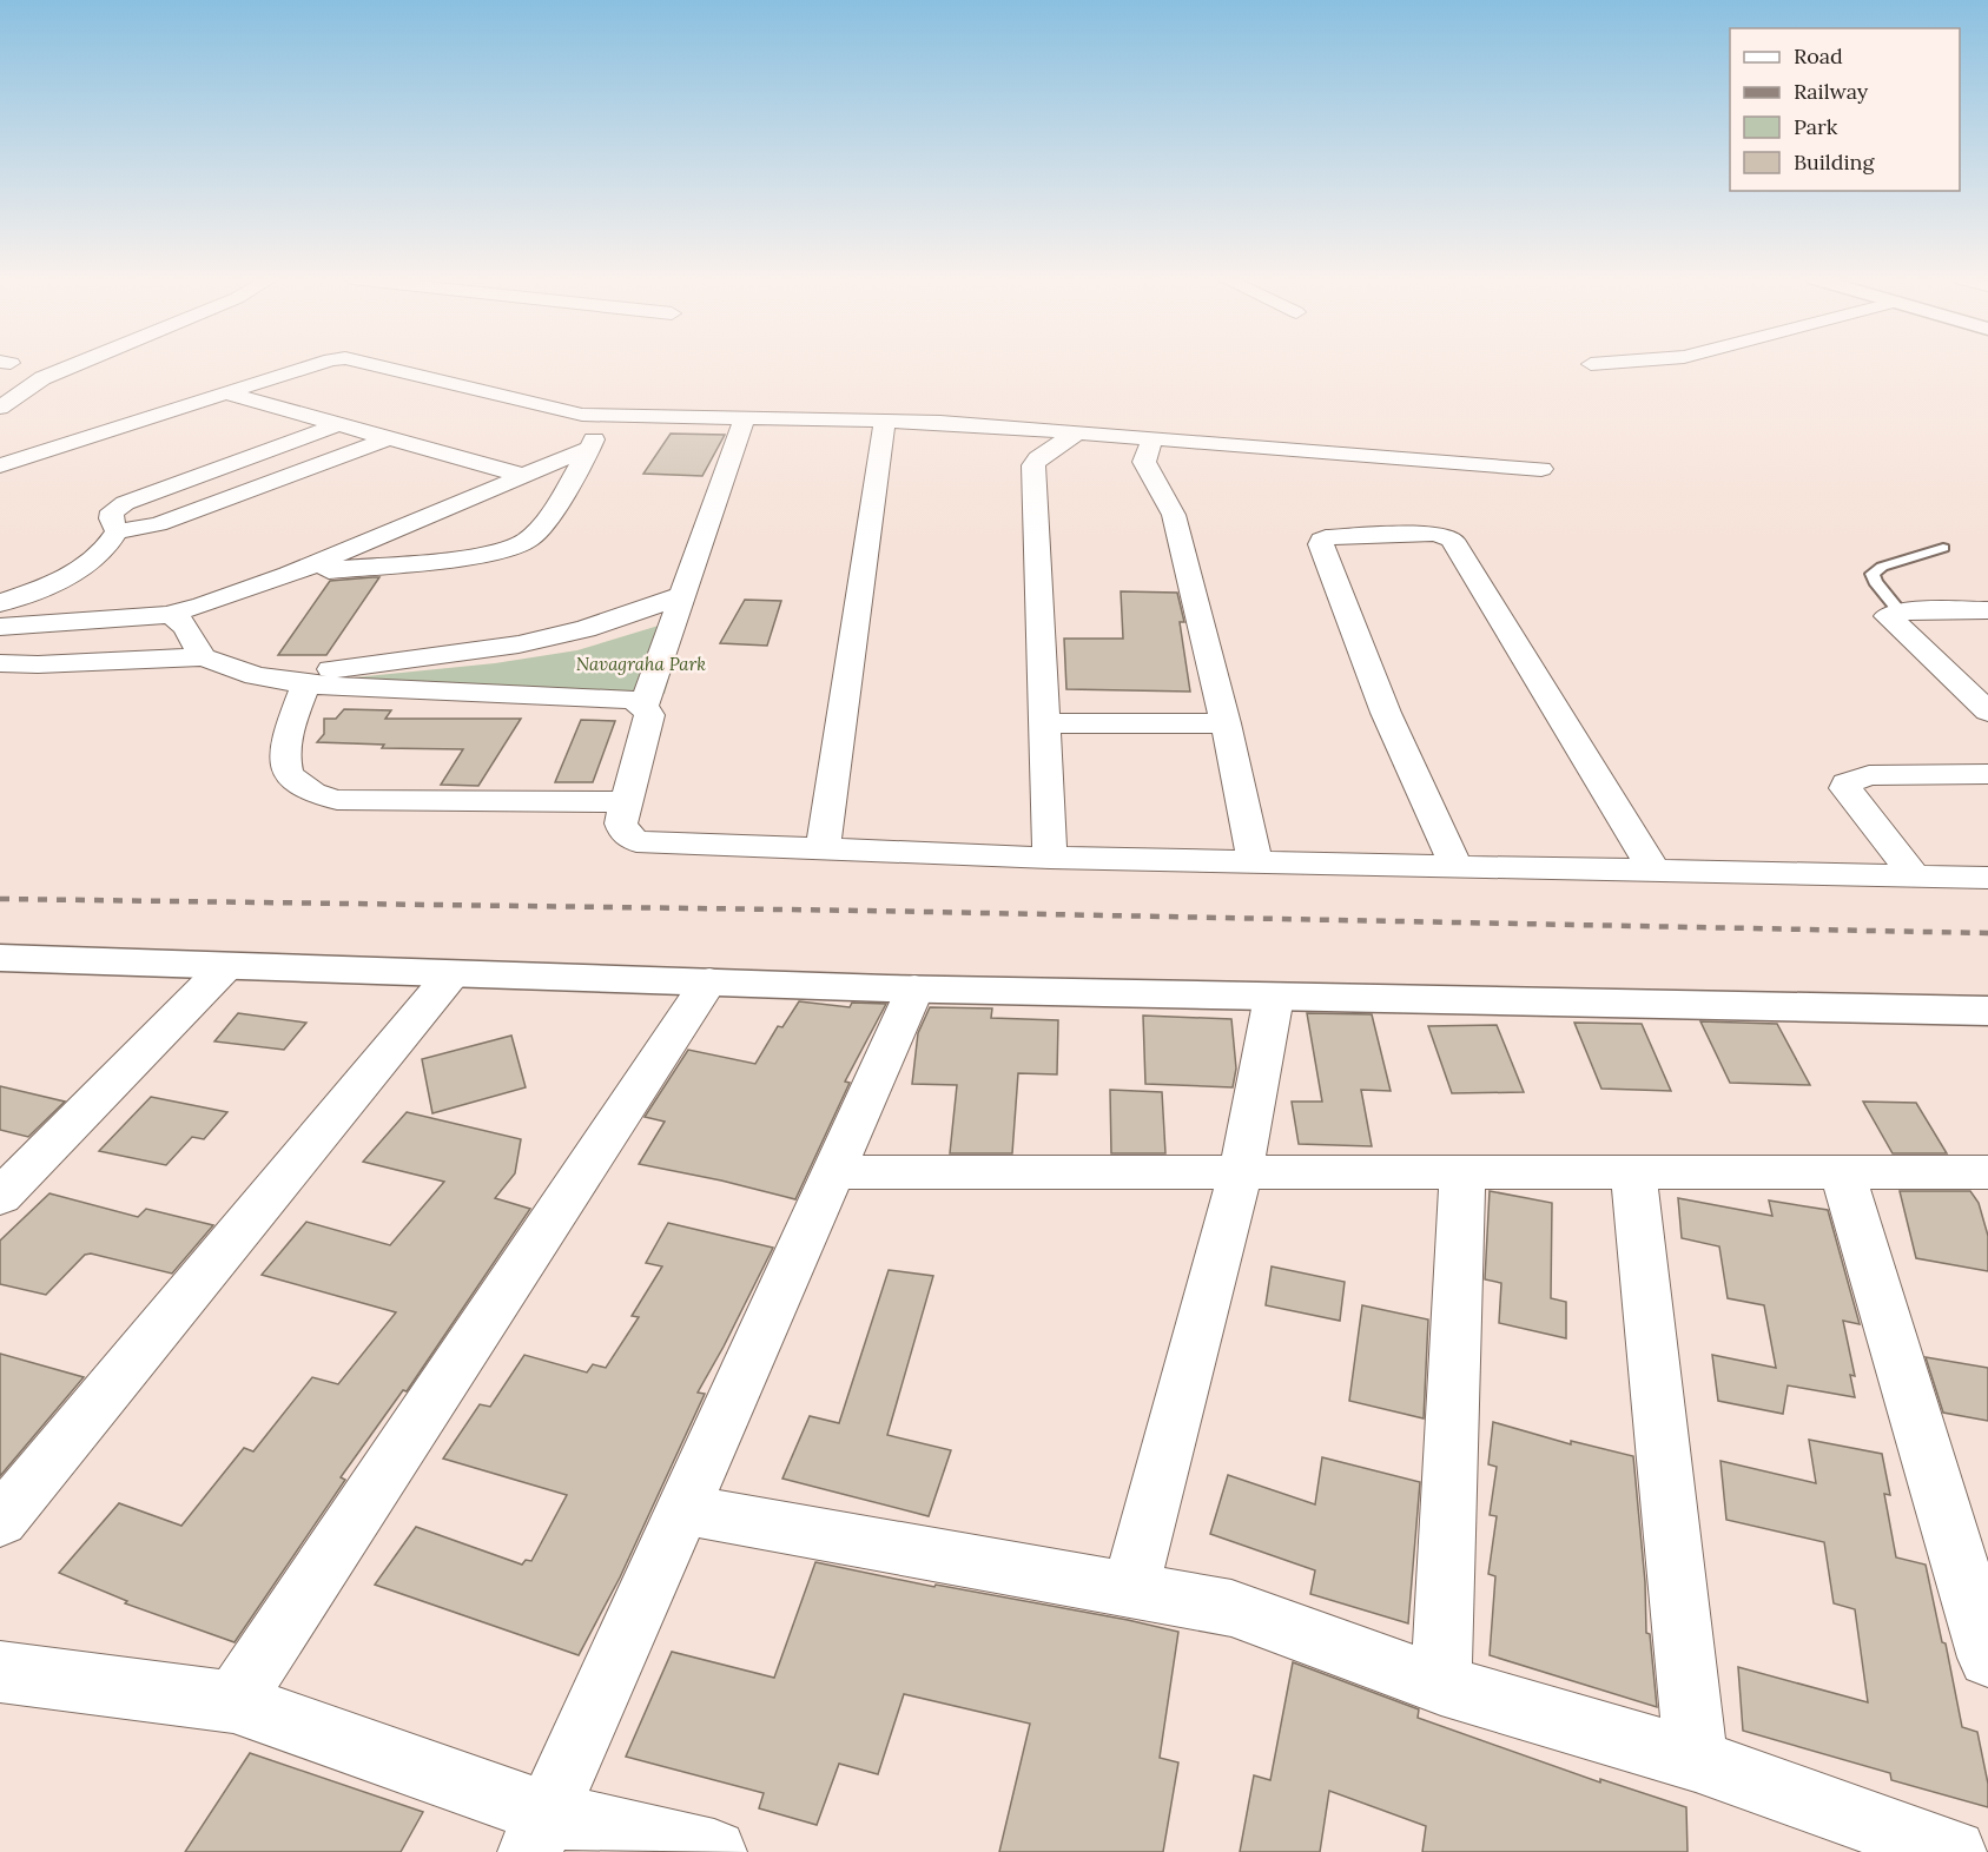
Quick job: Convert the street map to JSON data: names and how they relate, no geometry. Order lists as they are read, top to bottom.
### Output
{
  "parks": ["Navagraha Park"],
  "legend": [
    "Road",
    "Railway",
    "Park",
    "Building"
  ]
}
